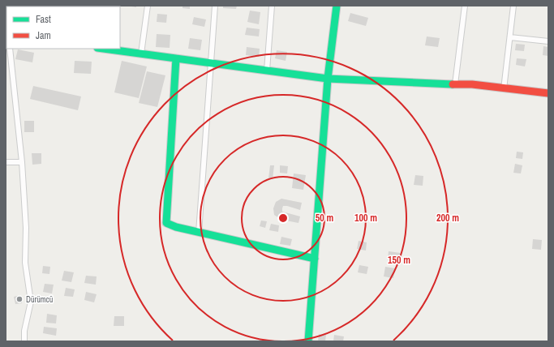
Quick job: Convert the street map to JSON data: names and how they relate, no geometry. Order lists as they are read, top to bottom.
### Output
{
  "places": ["Dürümcü"],
  "legend": ["Fast", "Jam"],
  "rings": [
    "50 m",
    "100 m",
    "200 m",
    "150 m"
  ]
}
